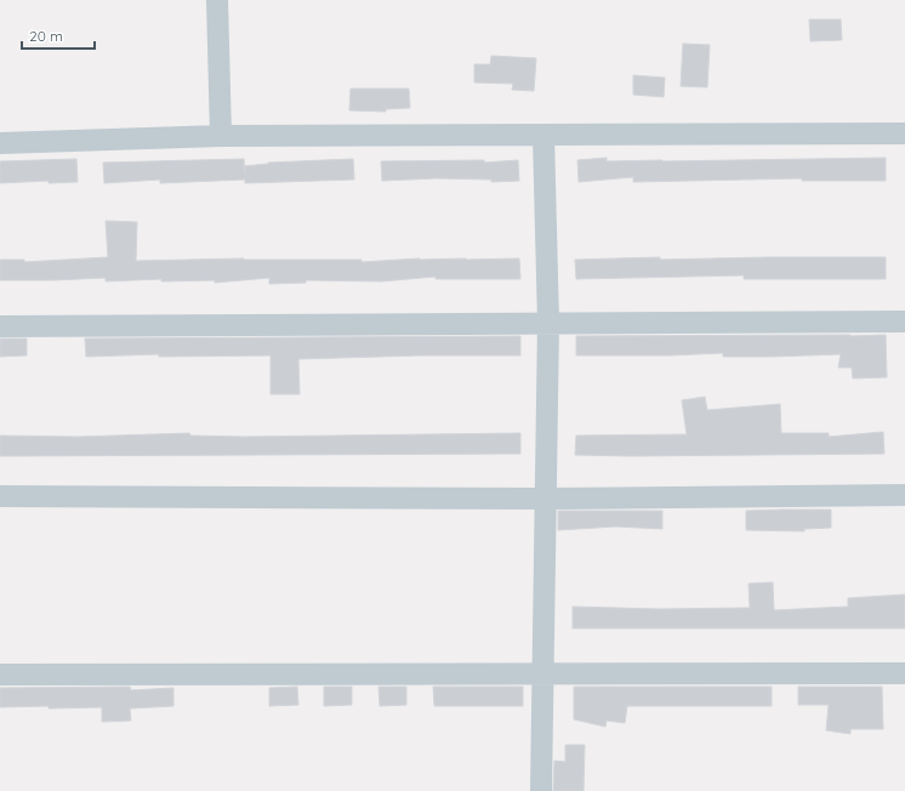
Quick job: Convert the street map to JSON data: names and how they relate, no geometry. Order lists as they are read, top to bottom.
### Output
{
  "scale_bar": "20 m"
}
